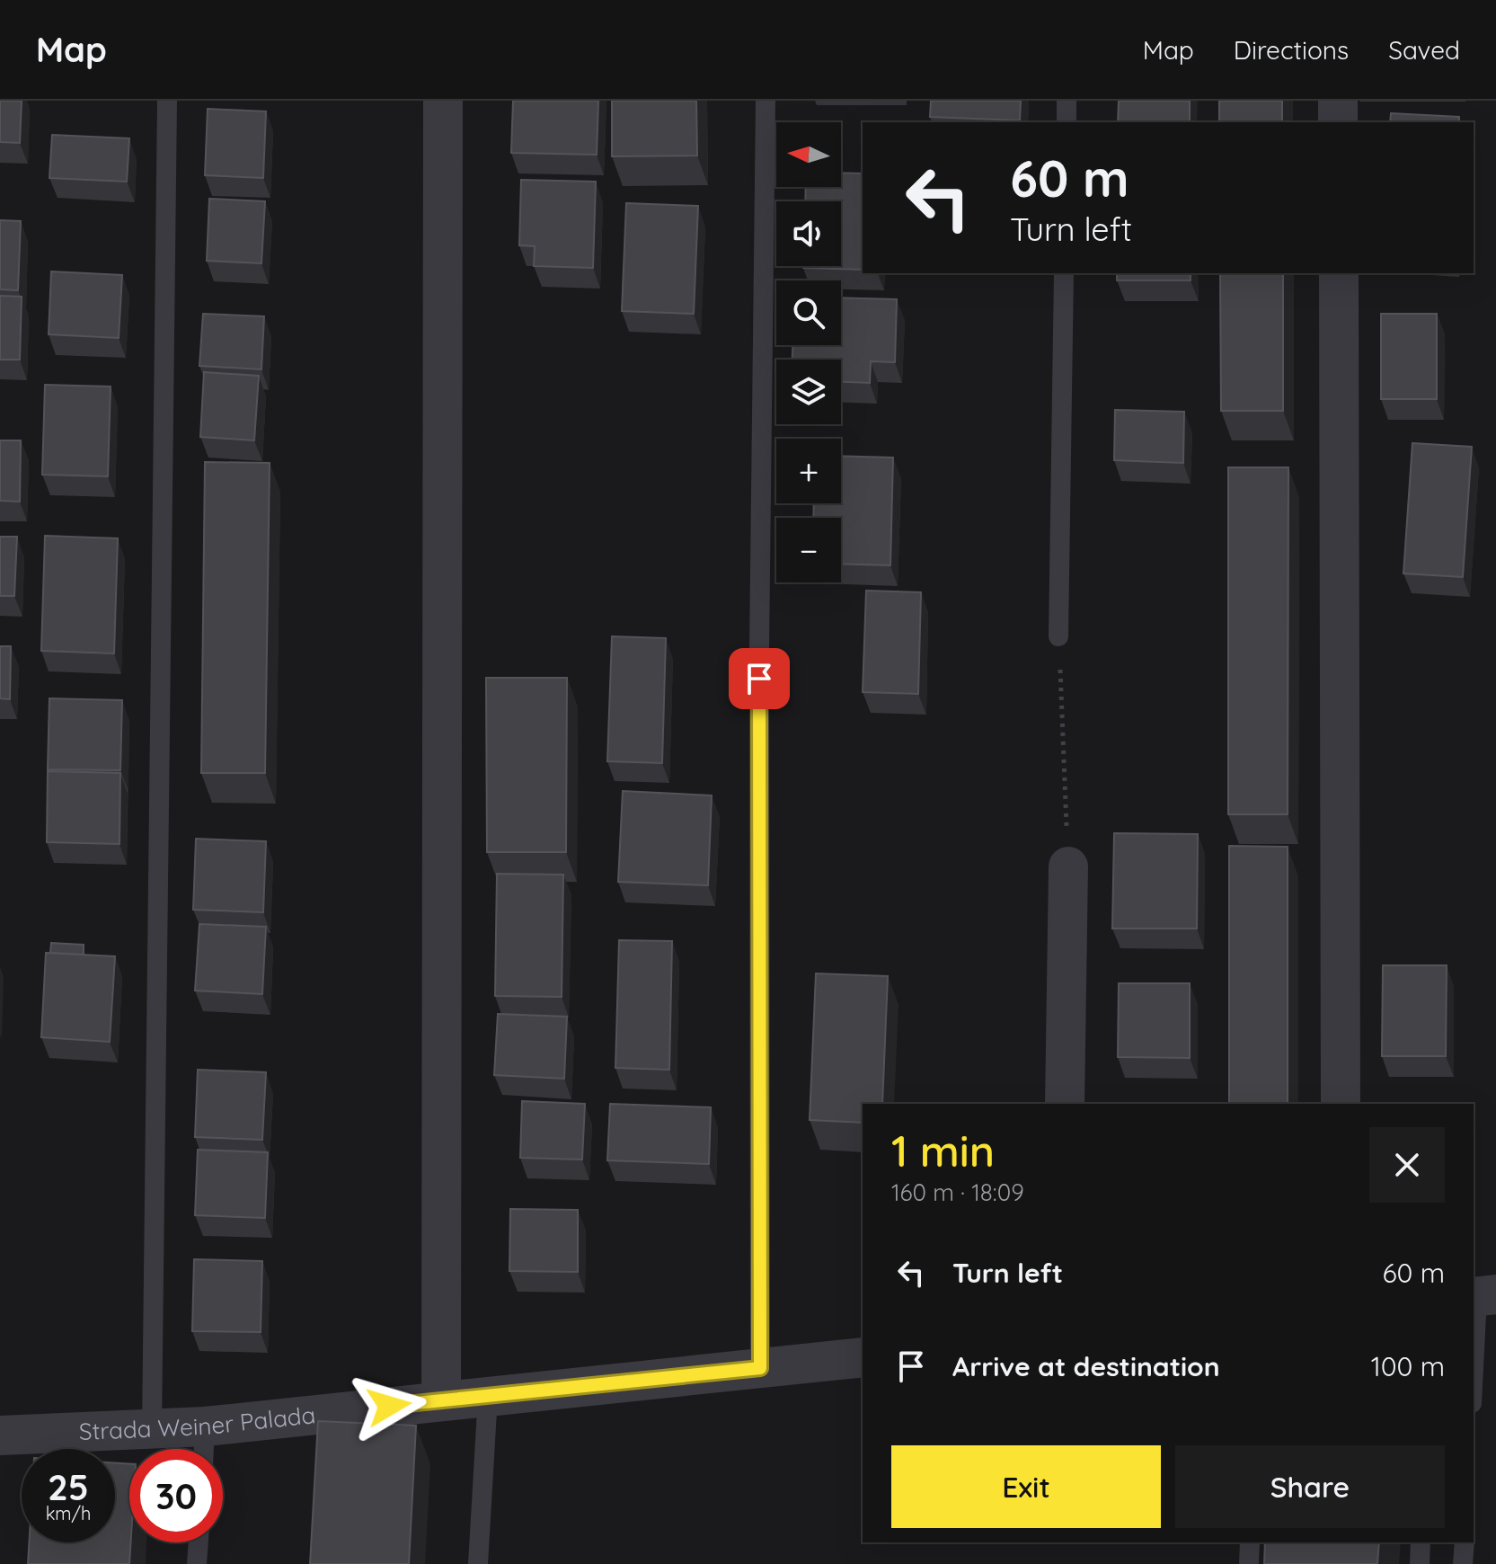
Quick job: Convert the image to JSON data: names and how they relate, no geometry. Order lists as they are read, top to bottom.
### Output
{
  "streets": {
    "street": ["Strada Weiner Palada"]
  },
  "north": "left",
  "page": {
    "header": "Map",
    "nav": ["Map", "Directions", "Saved"],
    "map_buttons": ["+", "−"],
    "turn": ["60 m", "Turn left"],
    "heading": ["1 min", "160 m · 18:09"],
    "list": [
      {
        "name": "Turn left",
        "value": "60 m"
      },
      {
        "name": "Arrive at destination",
        "value": "100 m"
      }
    ],
    "buttons": ["Exit", "Share"],
    "speed": "25 km/h",
    "limit": "30"
  }
}
